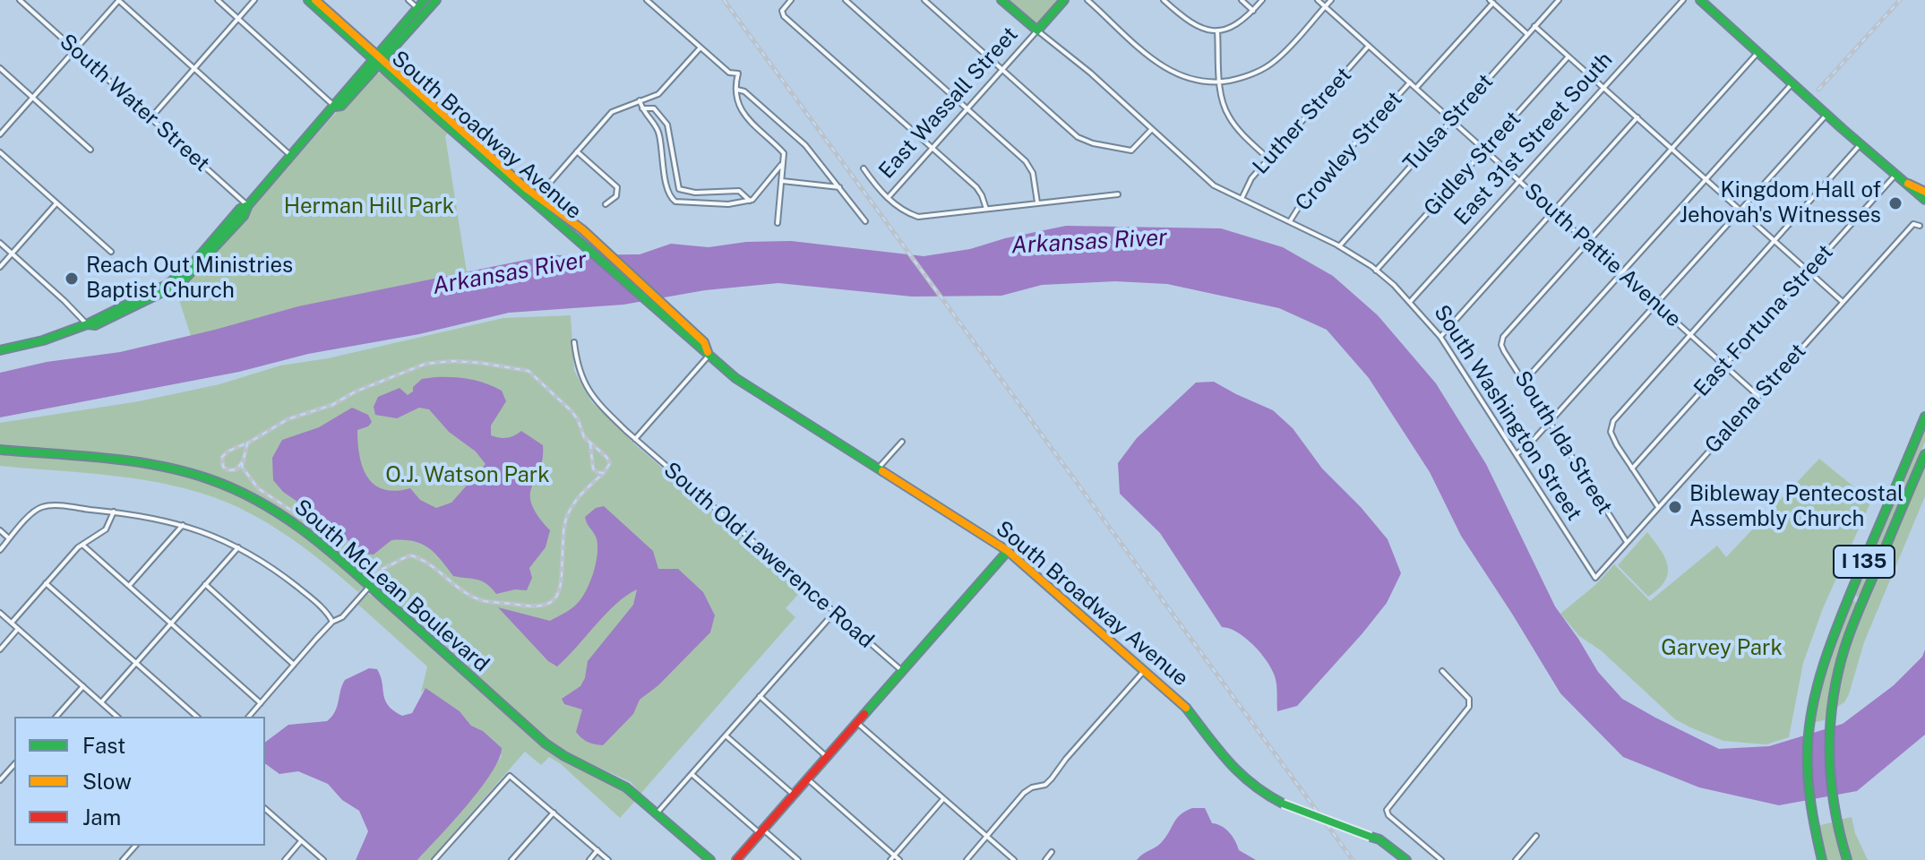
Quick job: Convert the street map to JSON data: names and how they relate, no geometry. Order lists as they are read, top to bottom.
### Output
{
  "streets": {
    "main road": [
      "East Wassall Street",
      "South Broadway Avenue",
      "South Washington Street",
      "I 135",
      "South McLean Boulevard"
    ],
    "street": [
      "South Water Street",
      "Luther Street",
      "Tulsa Street",
      "East 31st Street South",
      "Crowley Street",
      "Gidley Street",
      "South Pattie Avenue",
      "East Fortuna Street",
      "Galena Street",
      "South Ida Street",
      "South Old Lawerence Road"
    ]
  },
  "crossings": [
    ["East Wassall Street", "South Washington Street"],
    ["Luther Street", "South Pattie Avenue"],
    ["Luther Street", "South Washington Street"],
    ["Tulsa Street", "South Pattie Avenue"],
    ["Tulsa Street", "South Washington Street"],
    ["East 31st Street South", "South Pattie Avenue"],
    ["East 31st Street South", "South Washington Street"],
    ["Crowley Street", "South Pattie Avenue"],
    ["Crowley Street", "South Washington Street"],
    ["Gidley Street", "South Pattie Avenue"],
    ["Gidley Street", "South Washington Street"],
    ["South Pattie Avenue", "East Fortuna Street"],
    ["South Pattie Avenue", "Galena Street"],
    ["South Pattie Avenue", "South Ida Street"],
    ["Galena Street", "South Washington Street"],
    ["Galena Street", "South Ida Street"]
  ],
  "water": ["Arkansas River"],
  "parks": ["Herman Hill Park", "O.J. Watson Park", "Garvey Park"],
  "places": ["Kingdom Hall of Jehovah's Witnesses", "Reach Out Ministries Baptist Church", "Bibleway Pentecostal Assembly Church"],
  "legend": ["Fast", "Slow", "Jam"]
}
